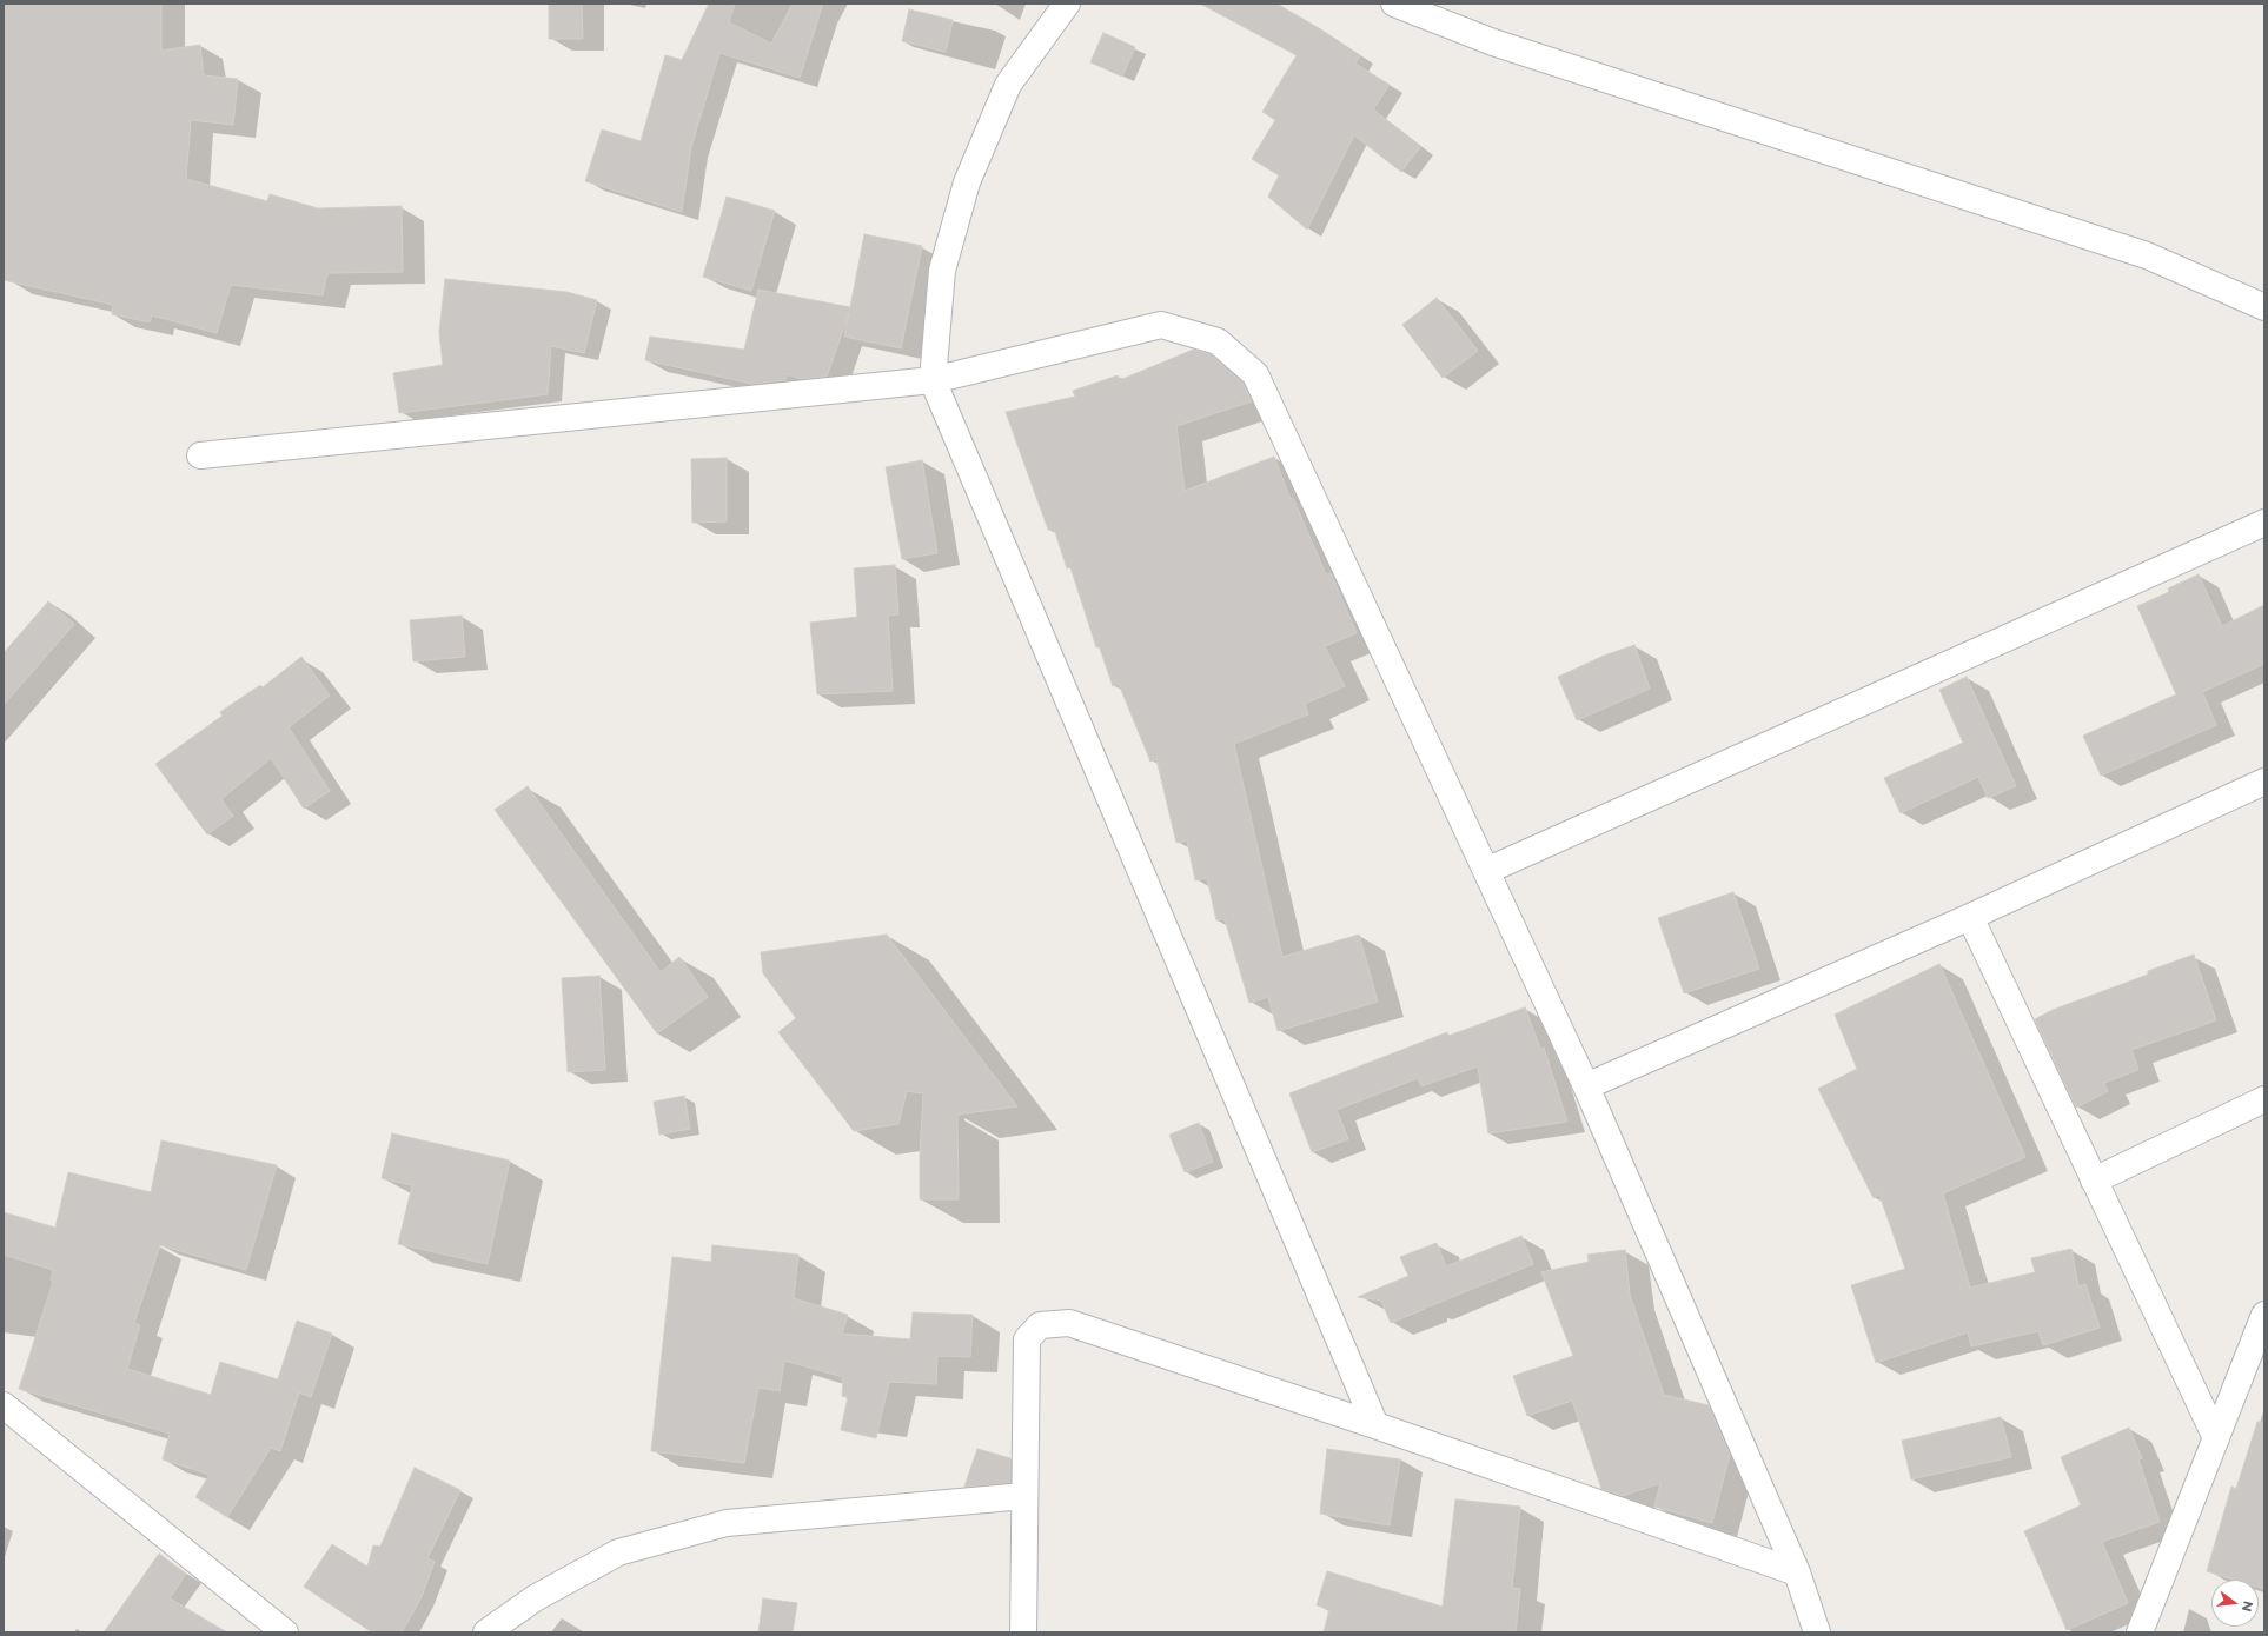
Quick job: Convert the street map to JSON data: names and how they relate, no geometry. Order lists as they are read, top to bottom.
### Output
{
  "north": "right"
}
